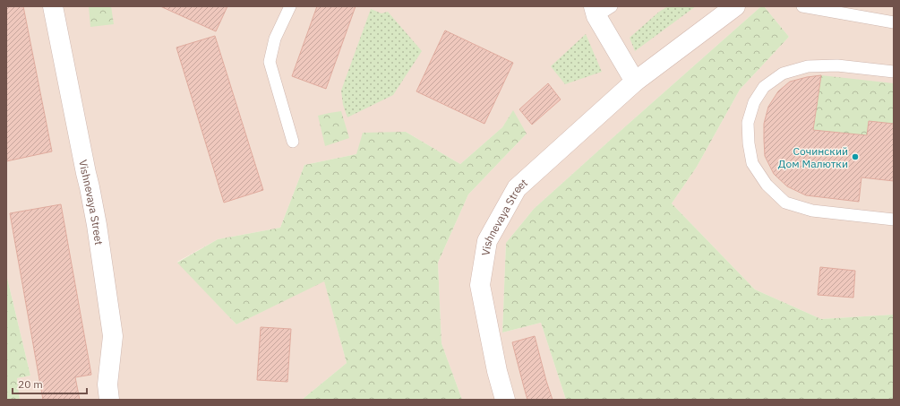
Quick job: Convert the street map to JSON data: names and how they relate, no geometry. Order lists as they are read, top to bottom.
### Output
{
  "streets": {
    "street": ["Vishnevaya Street"]
  },
  "places": ["Сочинский Дом Малютки"],
  "scale_bar": "20 m"
}
